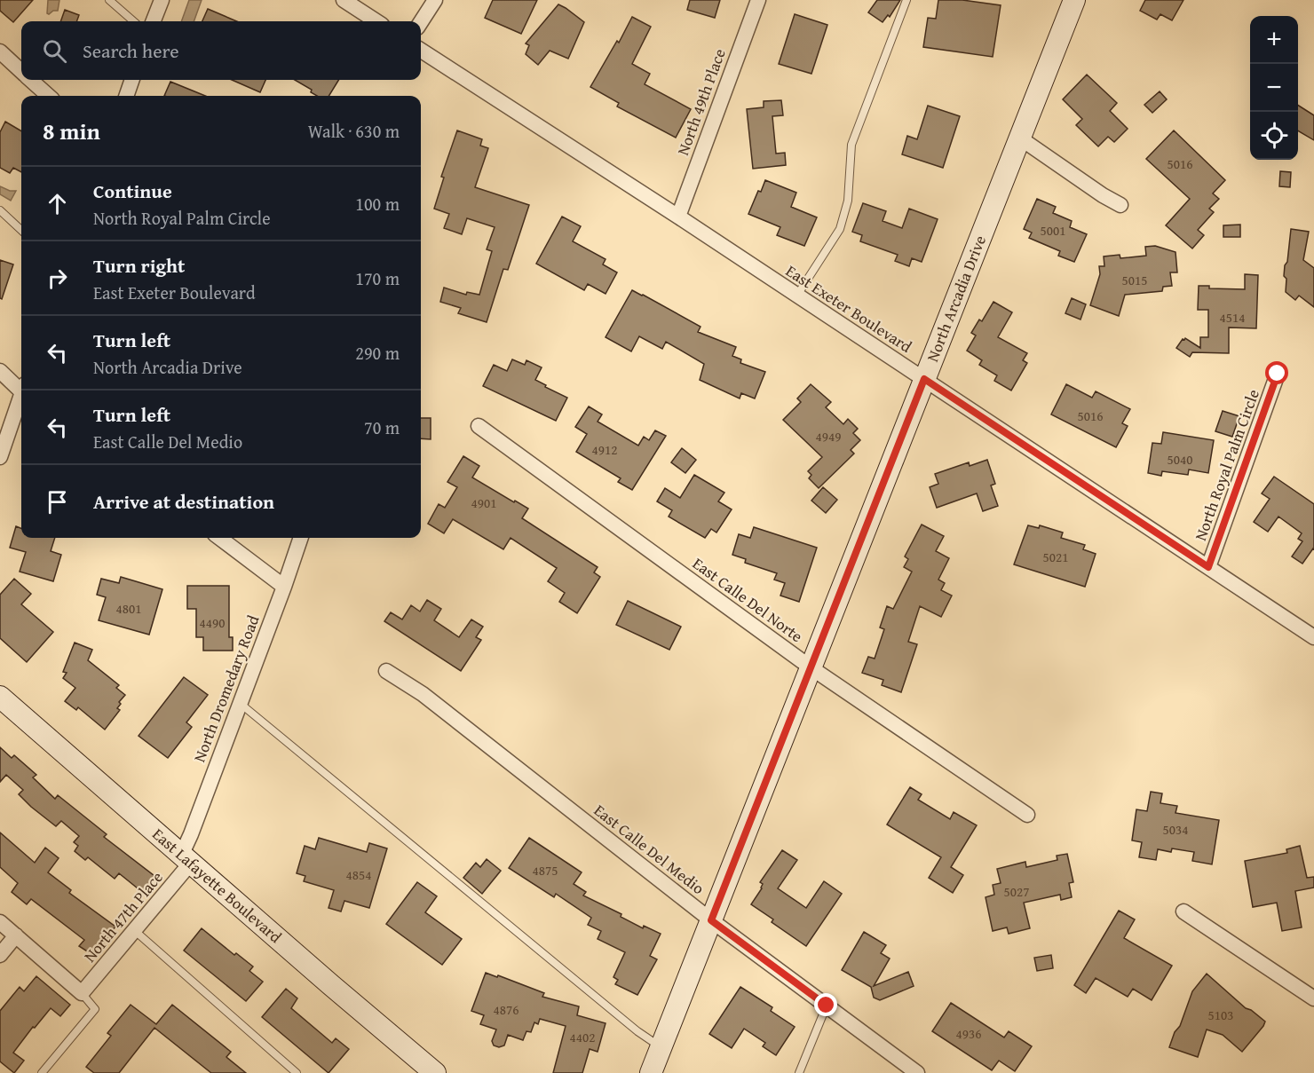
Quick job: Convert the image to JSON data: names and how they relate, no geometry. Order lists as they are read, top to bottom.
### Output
{
  "streets": {
    "street": [
      "North 49th Place",
      "North Arcadia Drive",
      "East Exeter Boulevard",
      "North Royal Palm Circle",
      "East Calle Del Norte",
      "North Dromedary Road",
      "East Calle Del Medio",
      "East Lafayette Boulevard",
      "North 47th Place"
    ]
  },
  "crossings": [
    ["North 49th Place", "East Exeter Boulevard"],
    ["North Arcadia Drive", "East Exeter Boulevard"],
    ["North Arcadia Drive", "East Calle Del Norte"],
    ["North Arcadia Drive", "East Calle Del Medio"],
    ["East Exeter Boulevard", "North Royal Palm Circle"],
    ["North Dromedary Road", "East Lafayette Boulevard"],
    ["North Dromedary Road", "North 47th Place"],
    ["East Lafayette Boulevard", "North 47th Place"]
  ],
  "house_numbers": [
    "5016",
    "5001",
    "5015",
    "4514",
    "5016",
    "4949",
    "4912",
    "5040",
    "4901",
    "5021",
    "4801",
    "4490",
    "5034",
    "4875",
    "4854",
    "5027",
    "4876",
    "5103",
    "4936",
    "4402"
  ],
  "page": {
    "map_buttons": ["+", "−"],
    "search": "Search here",
    "heading": ["8 min", "Walk · 630 m"],
    "list": [
      ["Continue", "North Royal Palm Circle", "100 m"],
      ["Turn right", "East Exeter Boulevard", "170 m"],
      ["Turn left", "North Arcadia Drive", "290 m"],
      ["Turn left", "East Calle Del Medio", "70 m"],
      "Arrive at destination"
    ]
  }
}
